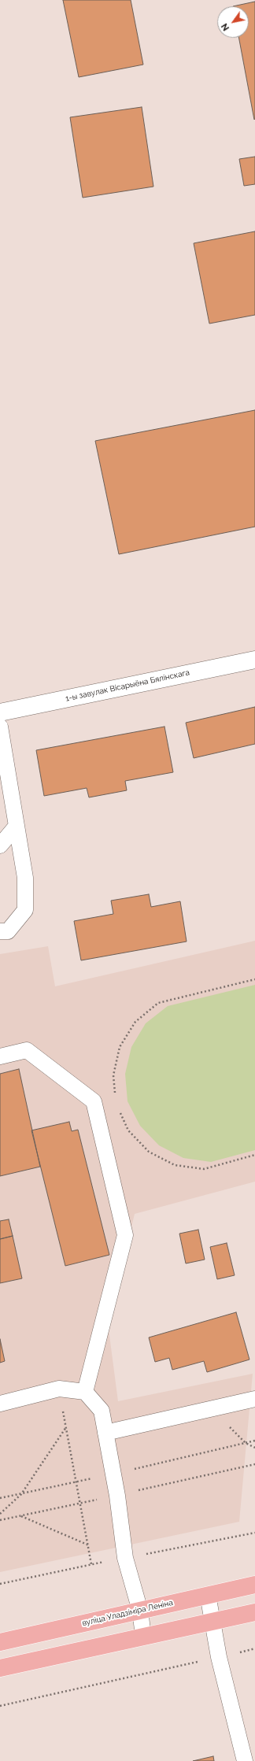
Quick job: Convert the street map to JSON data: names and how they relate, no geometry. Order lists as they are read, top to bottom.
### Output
{
  "streets": {
    "main road": ["вуліца Уладзіміра Леніна"],
    "street": ["1-ы завулак Вісарыёна Бялінскага"]
  },
  "north": "bottom left"
}
